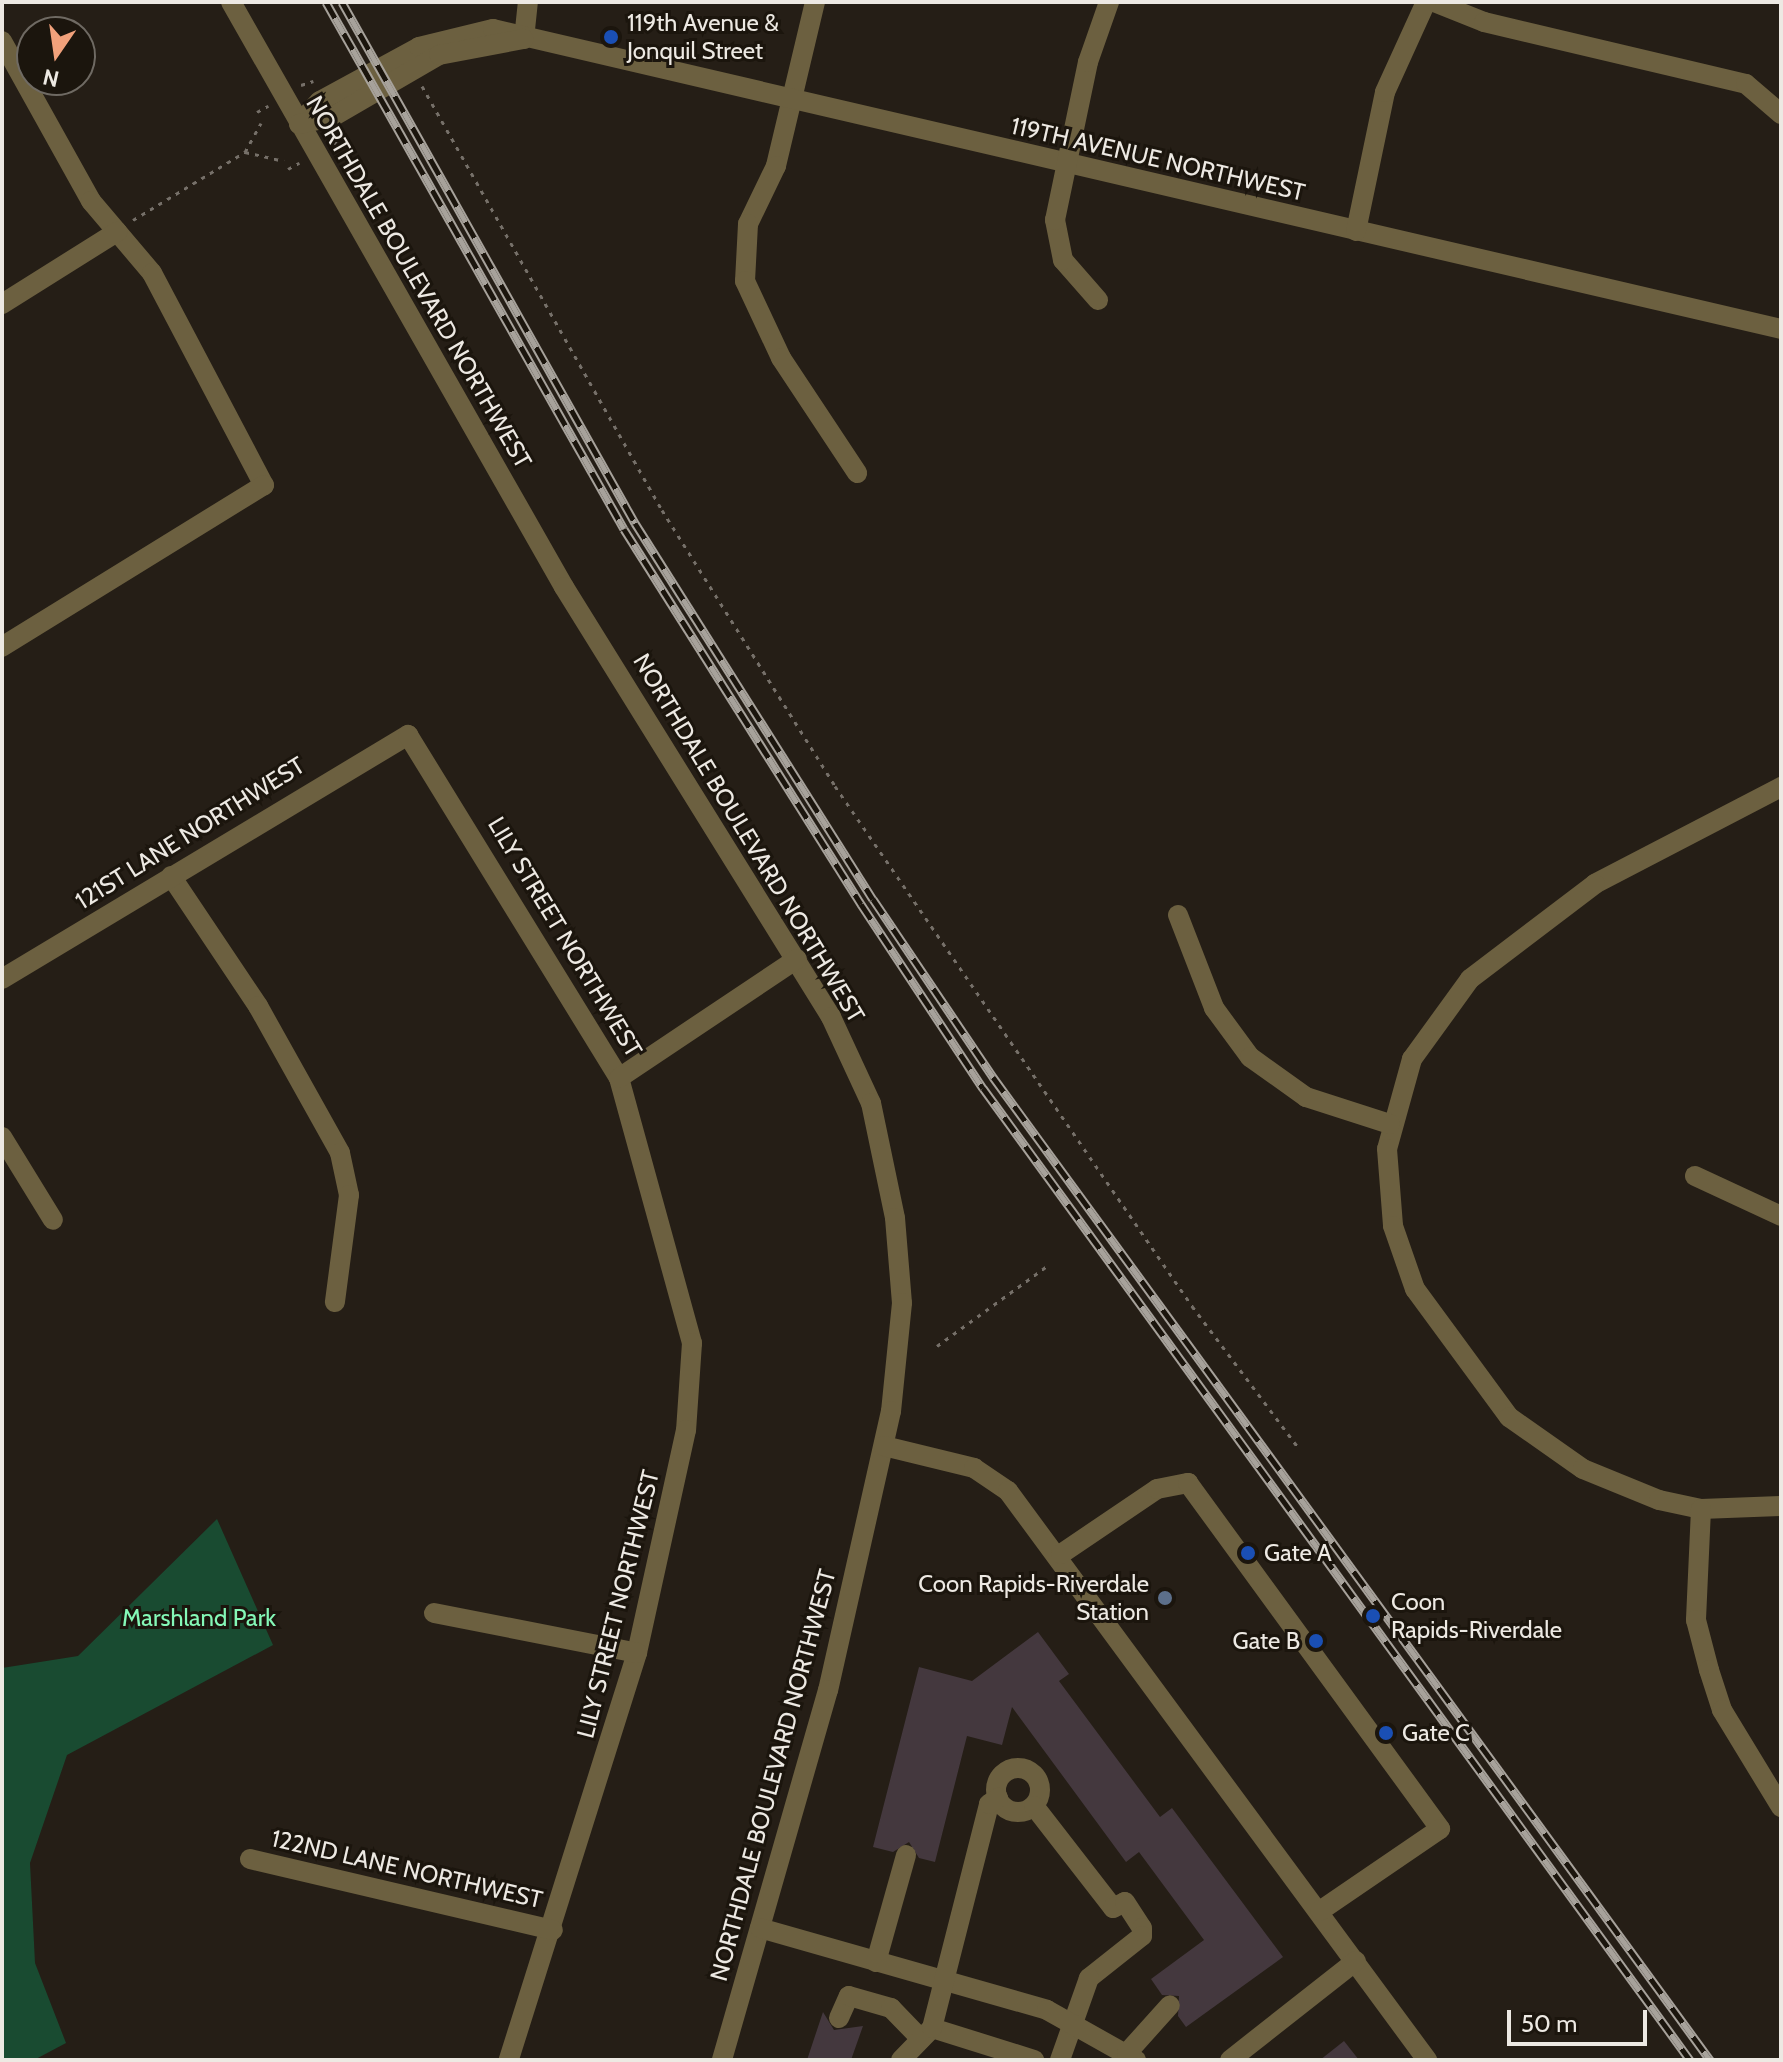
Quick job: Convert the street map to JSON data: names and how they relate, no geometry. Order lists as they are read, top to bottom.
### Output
{
  "streets": {
    "street": [
      "119TH AVENUE NORTHWEST",
      "NORTHDALE BOULEVARD NORTHWEST",
      "121ST LANE NORTHWEST",
      "LILY STREET NORTHWEST",
      "122ND LANE NORTHWEST"
    ]
  },
  "crossings": [
    ["119TH AVENUE NORTHWEST", "NORTHDALE BOULEVARD NORTHWEST"],
    ["121ST LANE NORTHWEST", "LILY STREET NORTHWEST"],
    ["LILY STREET NORTHWEST", "122ND LANE NORTHWEST"]
  ],
  "parks": ["Marshland Park"],
  "places": [
    "119th Avenue & Jonquil Street",
    "Gate A",
    "Coon Rapids-Riverdale Station",
    "Coon Rapids-Riverdale",
    "Gate B",
    "Gate C"
  ],
  "scale_bar": "50 m",
  "north": "bottom"
}
